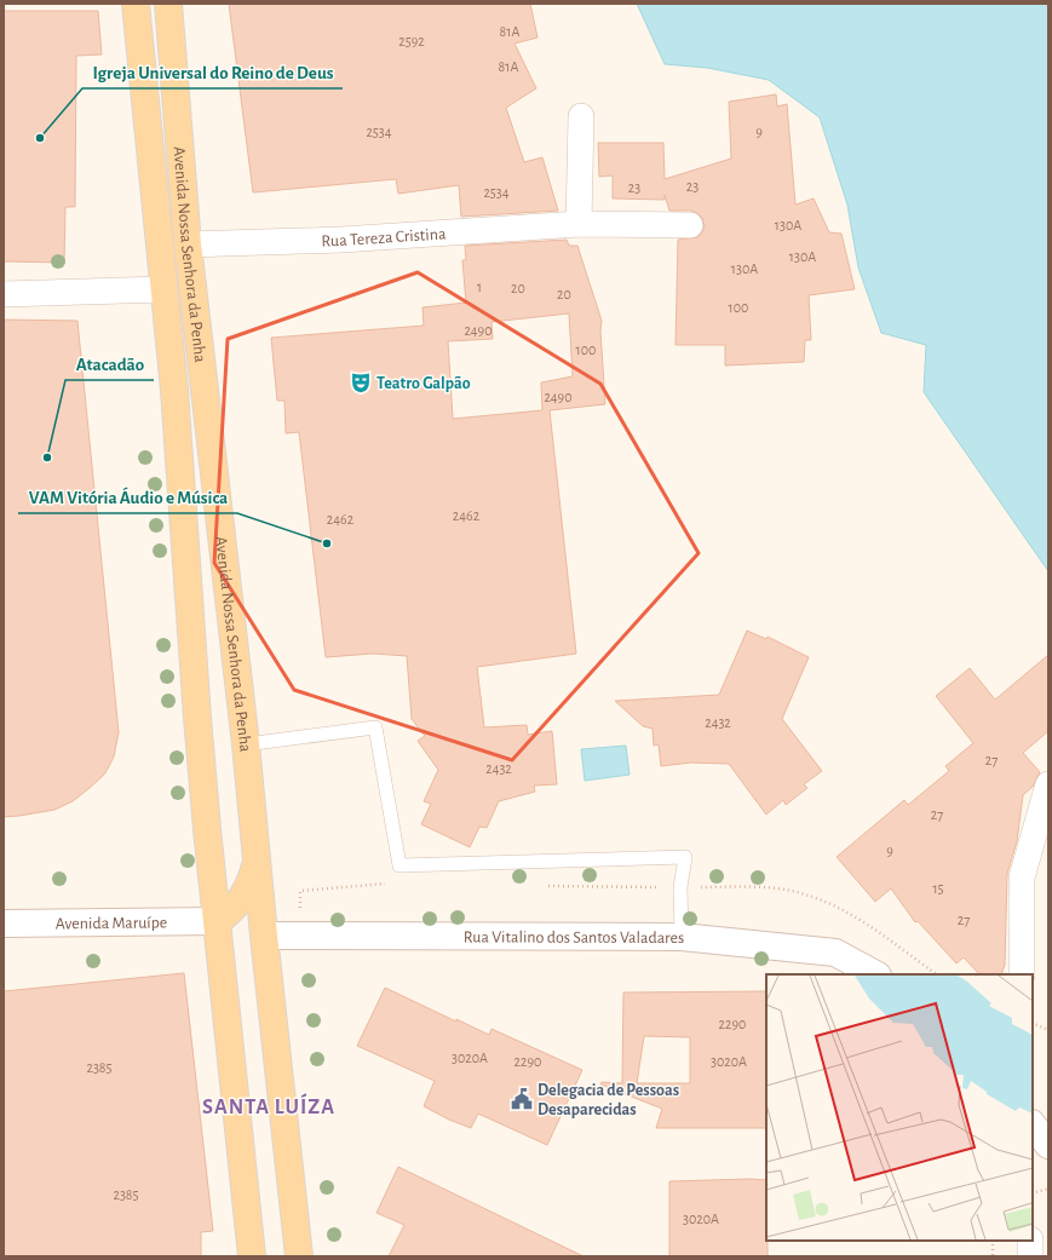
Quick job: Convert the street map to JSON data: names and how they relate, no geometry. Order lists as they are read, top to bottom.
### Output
{
  "streets": {
    "main road": ["Avenida Nossa Senhora da Penha"],
    "street": ["Rua Tereza Cristina", "Avenida Maruípe", "Rua Vitalino dos Santos Valadares"]
  },
  "crossings": [
    ["Rua Tereza Cristina", "Avenida Nossa Senhora da Penha"],
    ["Avenida Nossa Senhora da Penha", "Avenida Maruípe"],
    ["Avenida Nossa Senhora da Penha", "Rua Vitalino dos Santos Valadares"]
  ],
  "districts": ["SANTA LUÍZA"],
  "places": {
    "other": ["Igreja Universal do Reino de Deus", "Atacadão", "VAM Vitória Áudio e Música"],
    "theatre": ["Teatro Galpão"],
    "public building": ["Delegacia de Pessoas Desaparecidas"]
  },
  "house_numbers": [
    "81A",
    "2592",
    "81A",
    "2534",
    "9",
    "23",
    "23",
    "2534",
    "130A",
    "130A",
    "130A",
    "1",
    "20",
    "20",
    "100",
    "2490",
    "100",
    "2490",
    "2462",
    "2462",
    "2432",
    "27",
    "2432",
    "27",
    "9",
    "15",
    "27",
    "2290",
    "3020A",
    "2290",
    "3020A",
    "2385",
    "2385",
    "3020A"
  ]
}
